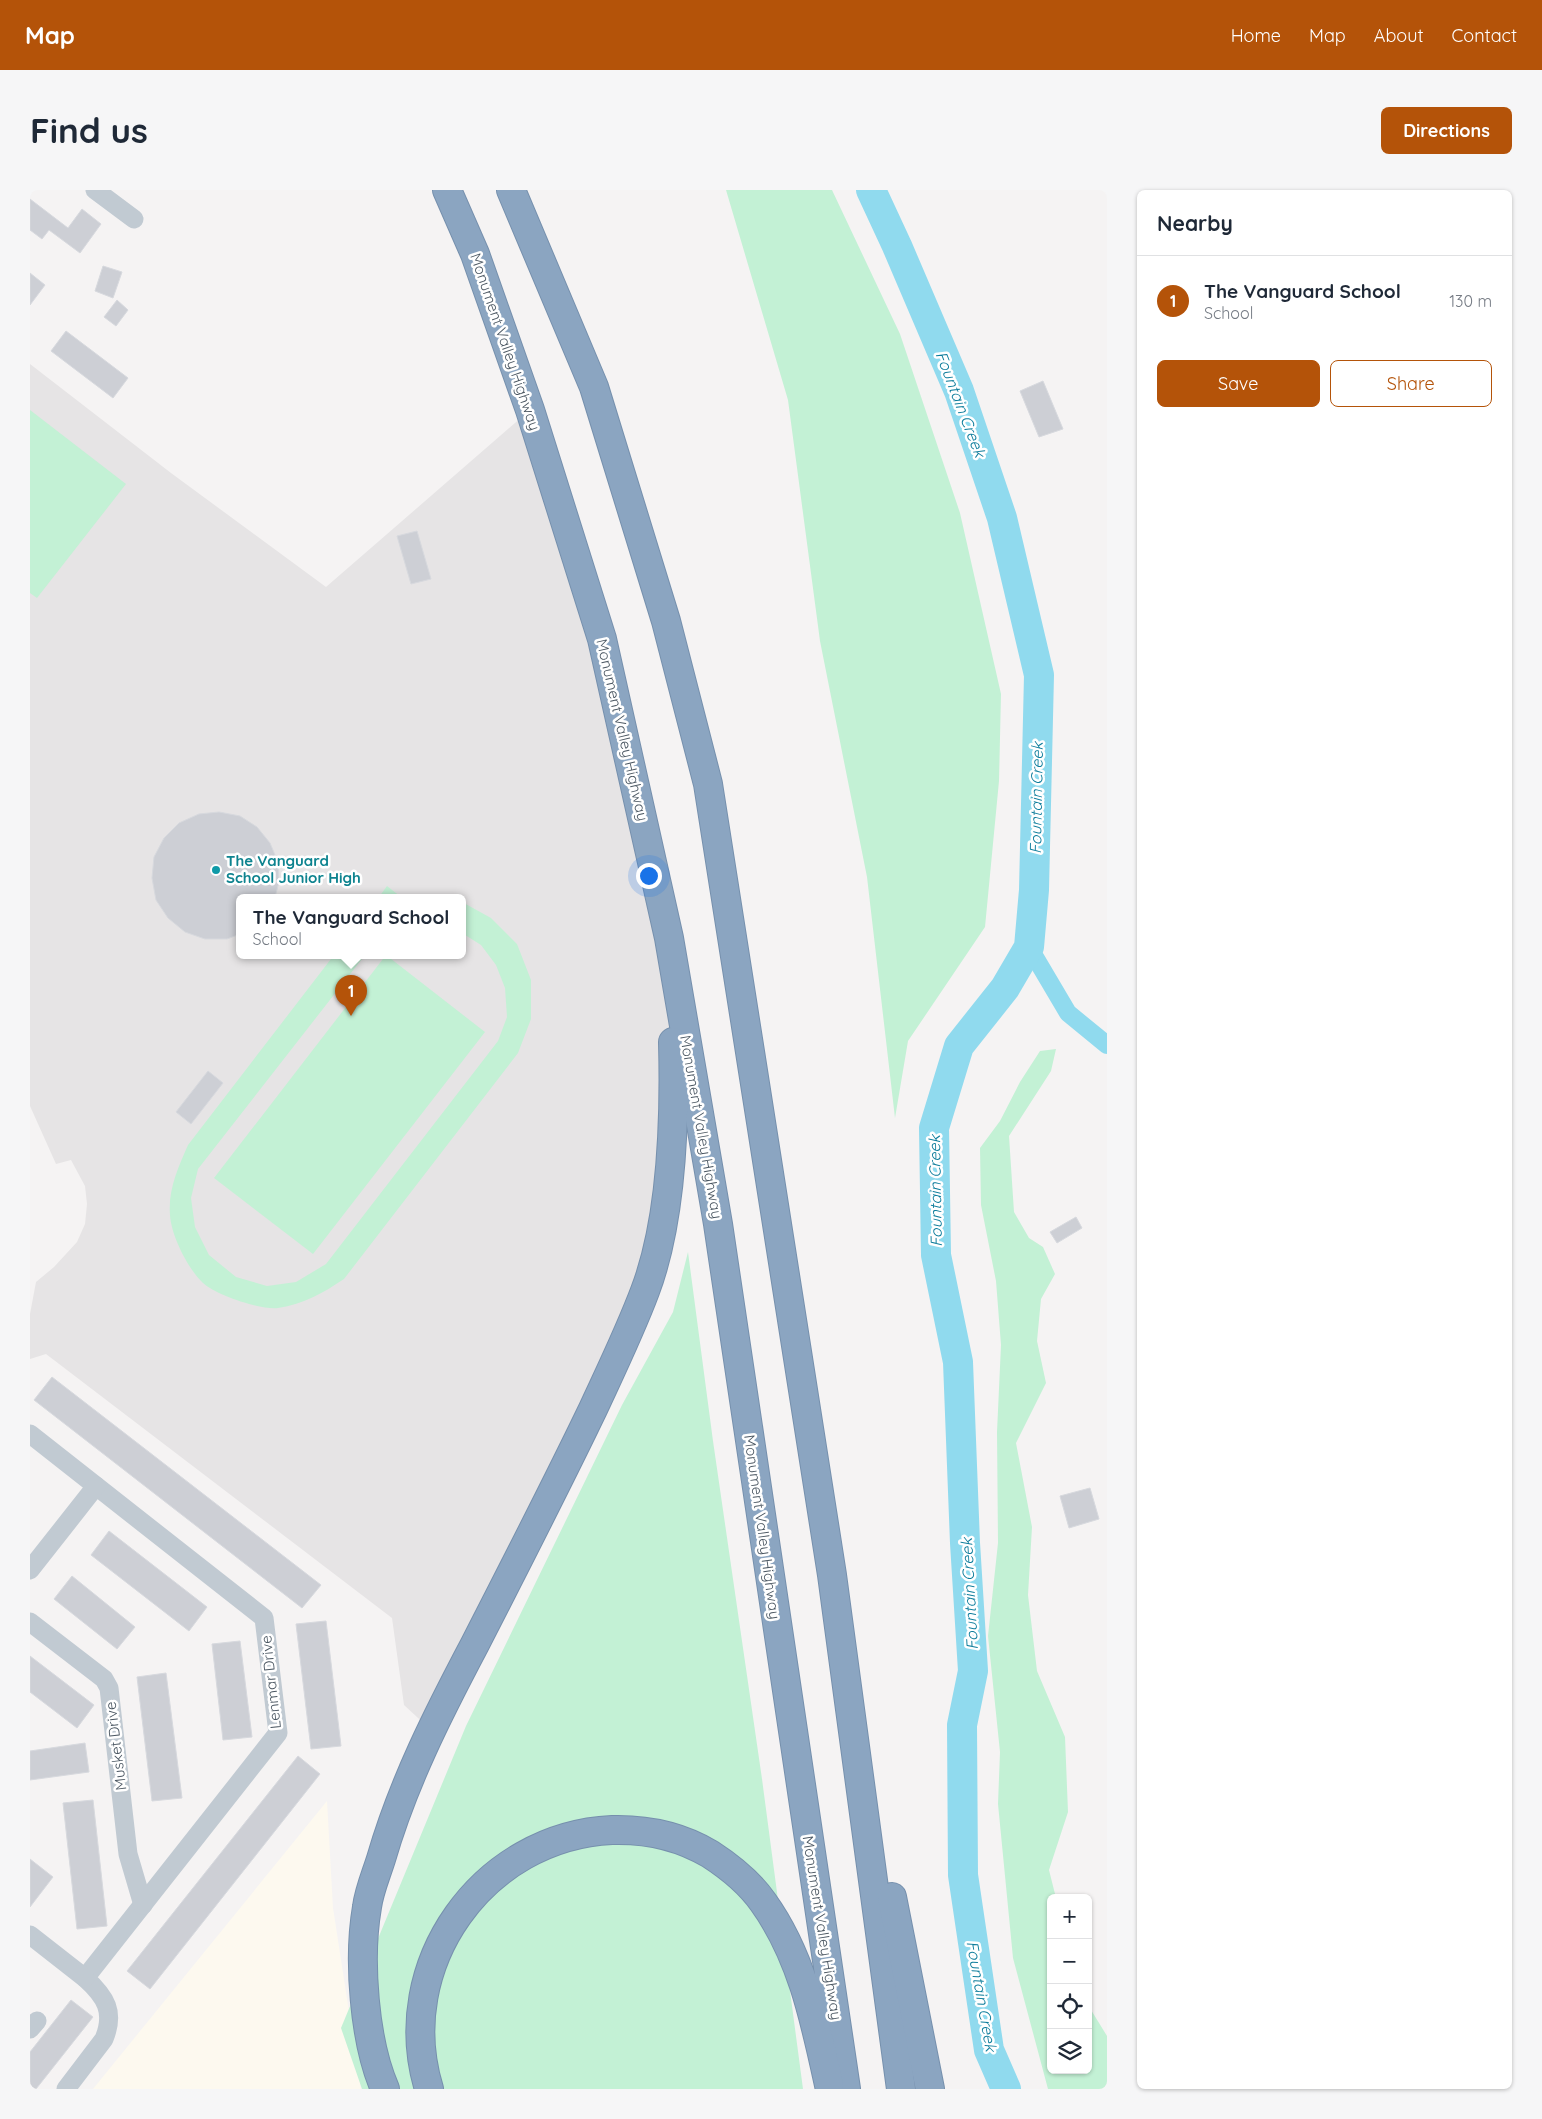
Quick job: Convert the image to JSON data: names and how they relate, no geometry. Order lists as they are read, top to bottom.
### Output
{
  "streets": {
    "highway": ["Monument Valley Highway"],
    "street": ["Lenmar Drive", "Musket Drive"]
  },
  "crossings": [
    ["Lenmar Drive", "Musket Drive"]
  ],
  "water": ["Fountain Creek"],
  "places": ["The Vanguard School Junior High"],
  "page": {
    "header": "Map",
    "nav": [
      "Home",
      "Map",
      "About",
      "Contact"
    ],
    "buttons": [
      "Directions",
      ["Save", "Share"]
    ],
    "title": "Find us",
    "heading": "Nearby",
    "list": [
      {
        "mark": "1",
        "name": "The Vanguard School",
        "note": "School",
        "value": "130 m"
      }
    ],
    "popup": ["The Vanguard School", "School"],
    "pins": "1",
    "map_buttons": ["+", "−"]
  }
}
